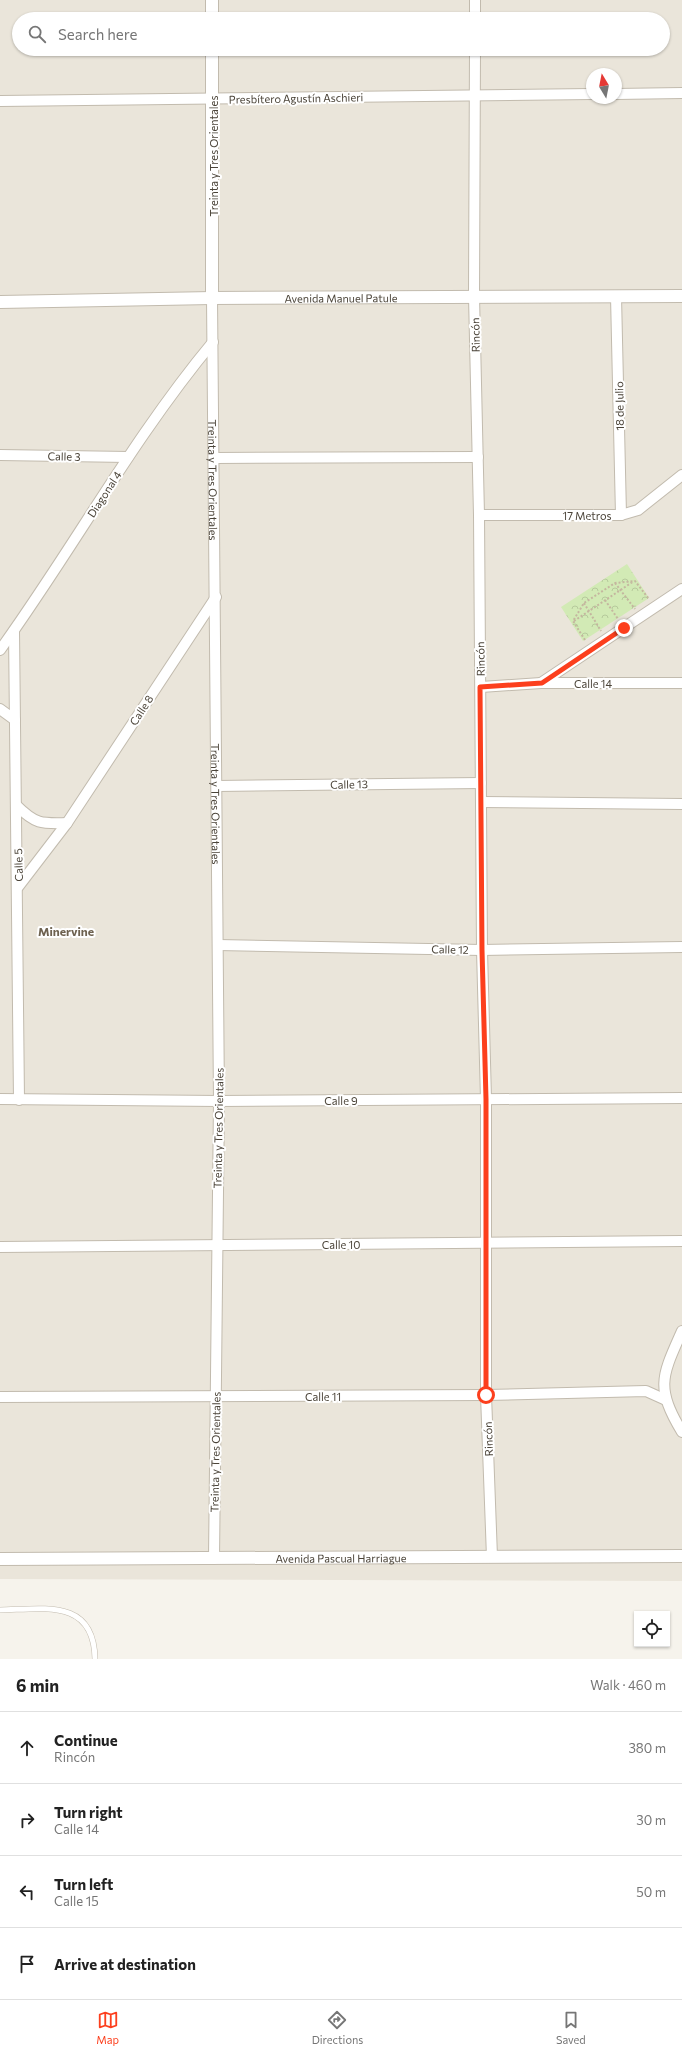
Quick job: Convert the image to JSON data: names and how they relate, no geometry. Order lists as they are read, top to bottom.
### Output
{
  "streets": {
    "street": [
      "Presbítero Agustín Aschieri",
      "Treinta y Tres Orientales",
      "Avenida Manuel Patule",
      "Rincón",
      "18 de Julio",
      "Calle 3",
      "Diagonal 4",
      "17 Metros",
      "Calle 14",
      "Calle 8",
      "Calle 13",
      "Calle 5",
      "Calle 12",
      "Calle 9",
      "Calle 10",
      "Calle 11",
      "Avenida Pascual Harriague"
    ]
  },
  "crossings": [
    ["Presbítero Agustín Aschieri", "Treinta y Tres Orientales"],
    ["Presbítero Agustín Aschieri", "Rincón"],
    ["Treinta y Tres Orientales", "Avenida Manuel Patule"],
    ["Treinta y Tres Orientales", "Diagonal 4"],
    ["Treinta y Tres Orientales", "Calle 8"],
    ["Treinta y Tres Orientales", "Calle 13"],
    ["Treinta y Tres Orientales", "Calle 12"],
    ["Treinta y Tres Orientales", "Calle 9"],
    ["Treinta y Tres Orientales", "Calle 10"],
    ["Treinta y Tres Orientales", "Calle 11"],
    ["Treinta y Tres Orientales", "Avenida Pascual Harriague"],
    ["Avenida Manuel Patule", "Rincón"],
    ["Avenida Manuel Patule", "18 de Julio"],
    ["Rincón", "17 Metros"],
    ["Rincón", "Calle 14"],
    ["Rincón", "Calle 13"],
    ["Rincón", "Calle 12"],
    ["Rincón", "Calle 9"],
    ["Rincón", "Calle 10"],
    ["Rincón", "Calle 11"],
    ["Rincón", "Avenida Pascual Harriague"],
    ["18 de Julio", "17 Metros"],
    ["Calle 3", "Diagonal 4"],
    ["Diagonal 4", "Calle 5"],
    ["Calle 8", "Calle 5"],
    ["Calle 5", "Calle 9"]
  ],
  "districts": ["Minervine"],
  "north": "top",
  "page": {
    "search": "Search here",
    "heading": ["6 min", "Walk · 460 m"],
    "list": [
      ["Continue", "Rincón", "380 m"],
      ["Turn right", "Calle 14", "30 m"],
      ["Turn left", "Calle 15", "50 m"],
      "Arrive at destination"
    ],
    "nav": ["Map", "Directions", "Saved"]
  }
}
